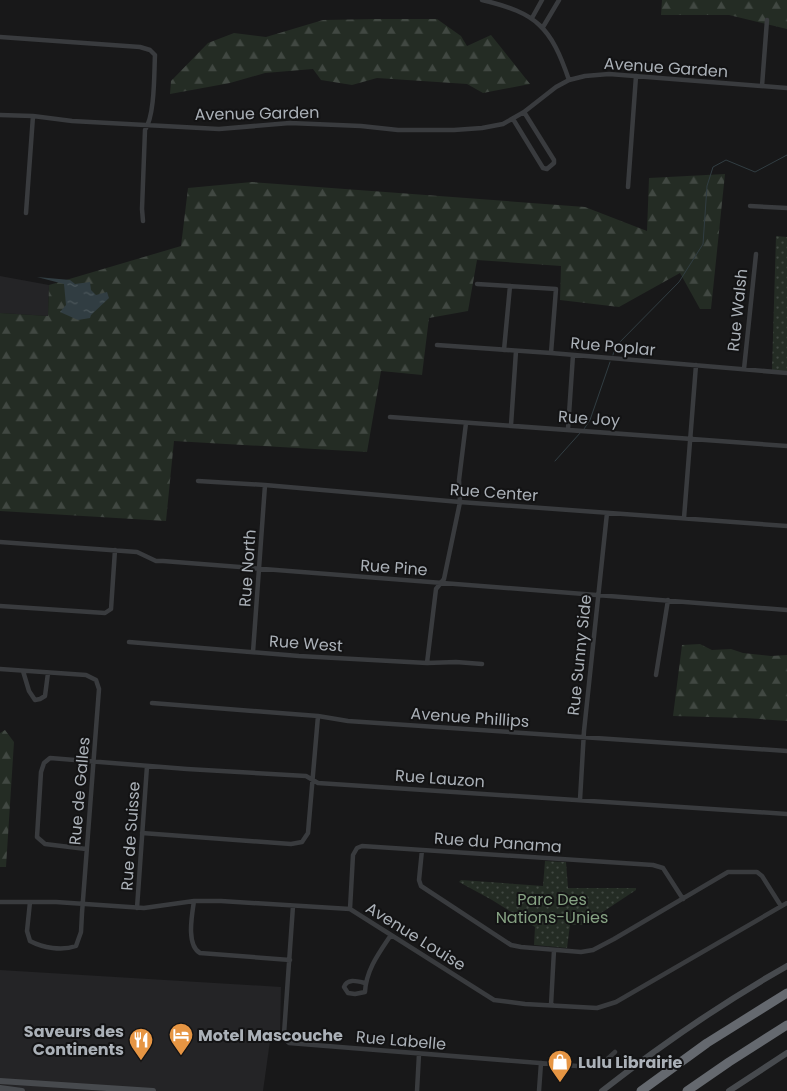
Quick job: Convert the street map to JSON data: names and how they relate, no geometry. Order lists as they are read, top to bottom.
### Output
{
  "streets": {
    "street": [
      "Avenue Garden",
      "Rue Walsh",
      "Rue Poplar",
      "Rue Joy",
      "Rue Center",
      "Rue Pine",
      "Rue North",
      "Rue West",
      "Rue Sunny Side",
      "Avenue Phillips",
      "Rue Lauzon",
      "Rue de Galles",
      "Rue de Suisse",
      "Rue du Panama",
      "Avenue Louise",
      "Rue Labelle"
    ]
  },
  "crossings": [
    ["Rue Walsh", "Rue Poplar"],
    ["Rue Center", "Rue North"],
    ["Rue Center", "Rue Sunny Side"],
    ["Rue Pine", "Rue North"],
    ["Rue Pine", "Rue Sunny Side"],
    ["Rue North", "Rue West"],
    ["Rue Sunny Side", "Avenue Phillips"],
    ["Rue Sunny Side", "Rue Lauzon"],
    ["Rue Lauzon", "Rue de Galles"],
    ["Rue Lauzon", "Rue de Suisse"],
    ["Rue de Galles", "Avenue Louise"],
    ["Rue de Suisse", "Avenue Louise"],
    ["Rue du Panama", "Avenue Louise"],
    ["Avenue Louise", "Rue Labelle"]
  ],
  "parks": ["Parc Des Nations-Unies"],
  "places": {
    "hotel": ["Motel Mascouche"],
    "restaurant": ["Saveurs des Continents"],
    "shop": ["Lulu Librairie"]
  }
}
